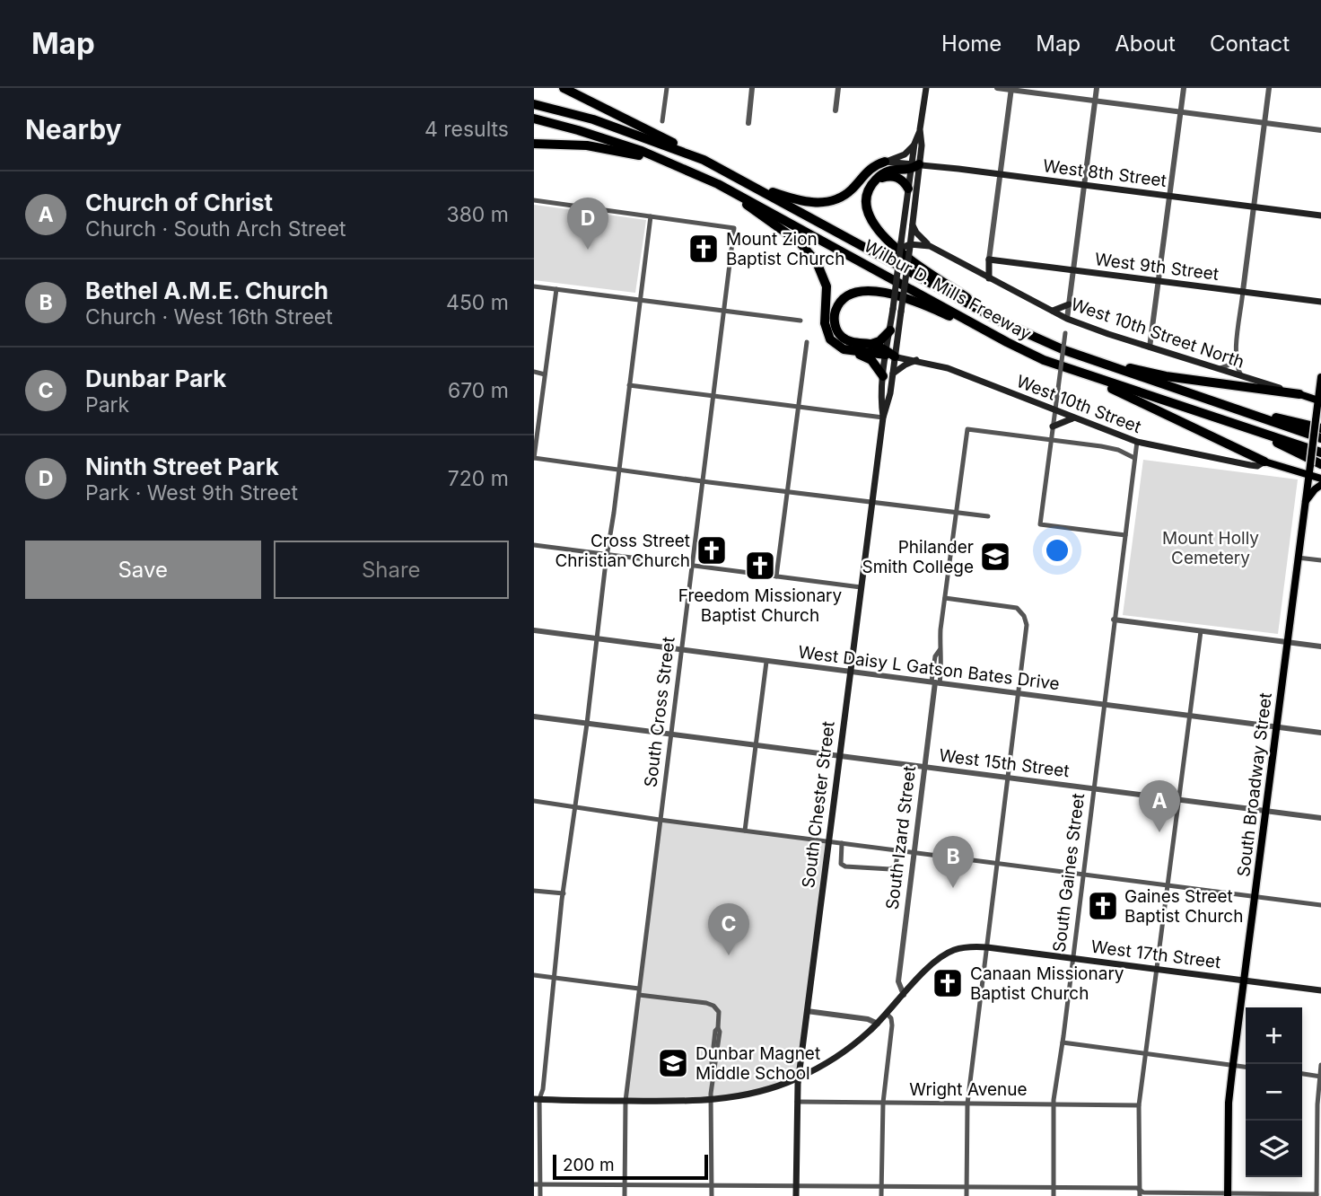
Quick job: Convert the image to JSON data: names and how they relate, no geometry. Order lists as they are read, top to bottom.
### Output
{
  "streets": {
    "highway": ["Wilbur D. Mills Freeway"],
    "main road": [
      "West 8th Street",
      "West 9th Street",
      "West 10th Street North",
      "West 10th Street",
      "South Broadway Street",
      "South Chester Street",
      "West 17th Street"
    ],
    "street": [
      "West Daisy L Gatson Bates Drive",
      "South Cross Street",
      "West 15th Street",
      "South Izard Street",
      "South Gaines Street",
      "Wright Avenue"
    ]
  },
  "crossings": [
    ["West 8th Street", "South Chester Street"],
    ["West 10th Street", "South Chester Street"],
    ["West 10th Street", "South Gaines Street"],
    ["West Daisy L Gatson Bates Drive", "South Cross Street"],
    ["West Daisy L Gatson Bates Drive", "South Broadway Street"],
    ["West Daisy L Gatson Bates Drive", "South Chester Street"],
    ["West Daisy L Gatson Bates Drive", "South Izard Street"],
    ["West Daisy L Gatson Bates Drive", "South Gaines Street"],
    ["South Cross Street", "West 15th Street"],
    ["West 15th Street", "South Broadway Street"],
    ["West 15th Street", "South Chester Street"],
    ["West 15th Street", "South Izard Street"],
    ["West 15th Street", "South Gaines Street"],
    ["South Broadway Street", "West 17th Street"],
    ["South Chester Street", "West 17th Street"],
    ["South Chester Street", "Wright Avenue"],
    ["South Izard Street", "West 17th Street"],
    ["South Gaines Street", "West 17th Street"],
    ["South Gaines Street", "Wright Avenue"]
  ],
  "parks": ["Mount Holly Cemetery"],
  "places": {
    "church": [
      "Mount Zion Baptist Church",
      "Cross Street Christian Church",
      "Freedom Missionary Baptist Church",
      "Gaines Street Baptist Church",
      "Canaan Missionary Baptist Church"
    ],
    "school or university": ["Philander Smith College", "Dunbar Magnet Middle School"]
  },
  "scale_bar": "200 m",
  "page": {
    "header": "Map",
    "nav": [
      "Home",
      "Map",
      "About",
      "Contact"
    ],
    "heading": ["Nearby", "4 results"],
    "list": [
      {
        "mark": "A",
        "name": "Church of Christ",
        "note": "Church · South Arch Street",
        "value": "380 m"
      },
      {
        "mark": "B",
        "name": "Bethel A.M.E. Church",
        "note": "Church · West 16th Street",
        "value": "450 m"
      },
      {
        "mark": "C",
        "name": "Dunbar Park",
        "note": "Park",
        "value": "670 m"
      },
      {
        "mark": "D",
        "name": "Ninth Street Park",
        "note": "Park · West 9th Street",
        "value": "720 m"
      }
    ],
    "pins": [
      "D",
      "A",
      "B",
      "C"
    ],
    "buttons": ["Save", "Share"],
    "map_buttons": ["+", "−"],
    "scale": "200 m"
  }
}
